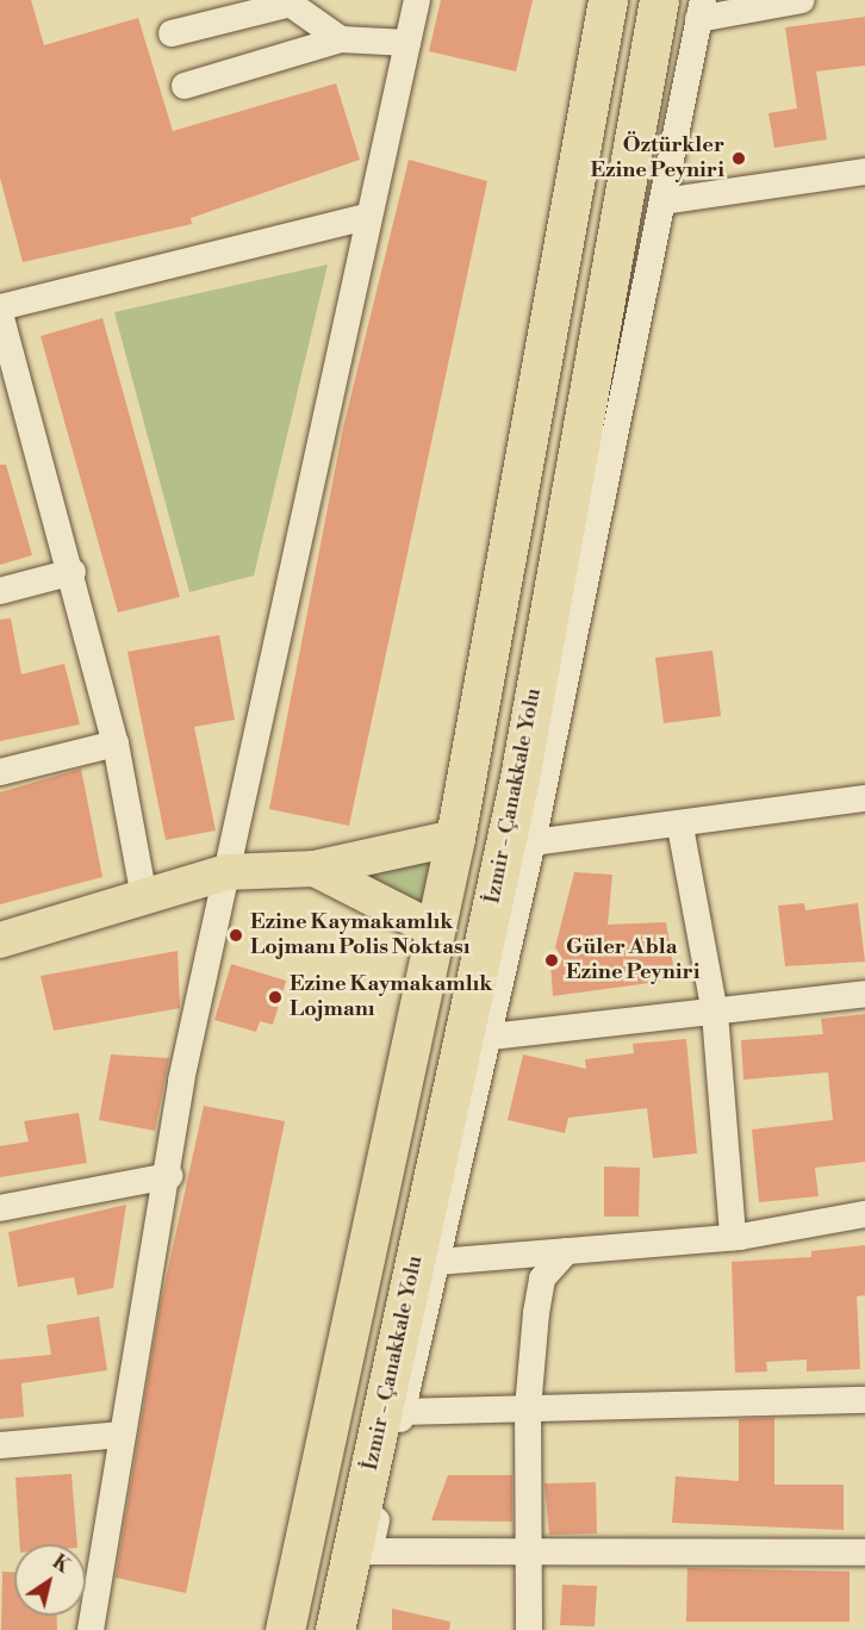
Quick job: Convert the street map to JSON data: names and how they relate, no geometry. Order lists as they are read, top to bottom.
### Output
{
  "streets": {
    "highway": ["İzmir - Çanakkale Yolu"]
  },
  "places": [
    "Öztürkler Ezine Peyniri",
    "Ezine Kaymakamlık Lojmanı Polis Noktası",
    "Güler Abla Ezine Peyniri",
    "Ezine Kaymakamlık Lojmanı"
  ],
  "north": "top right"
}
